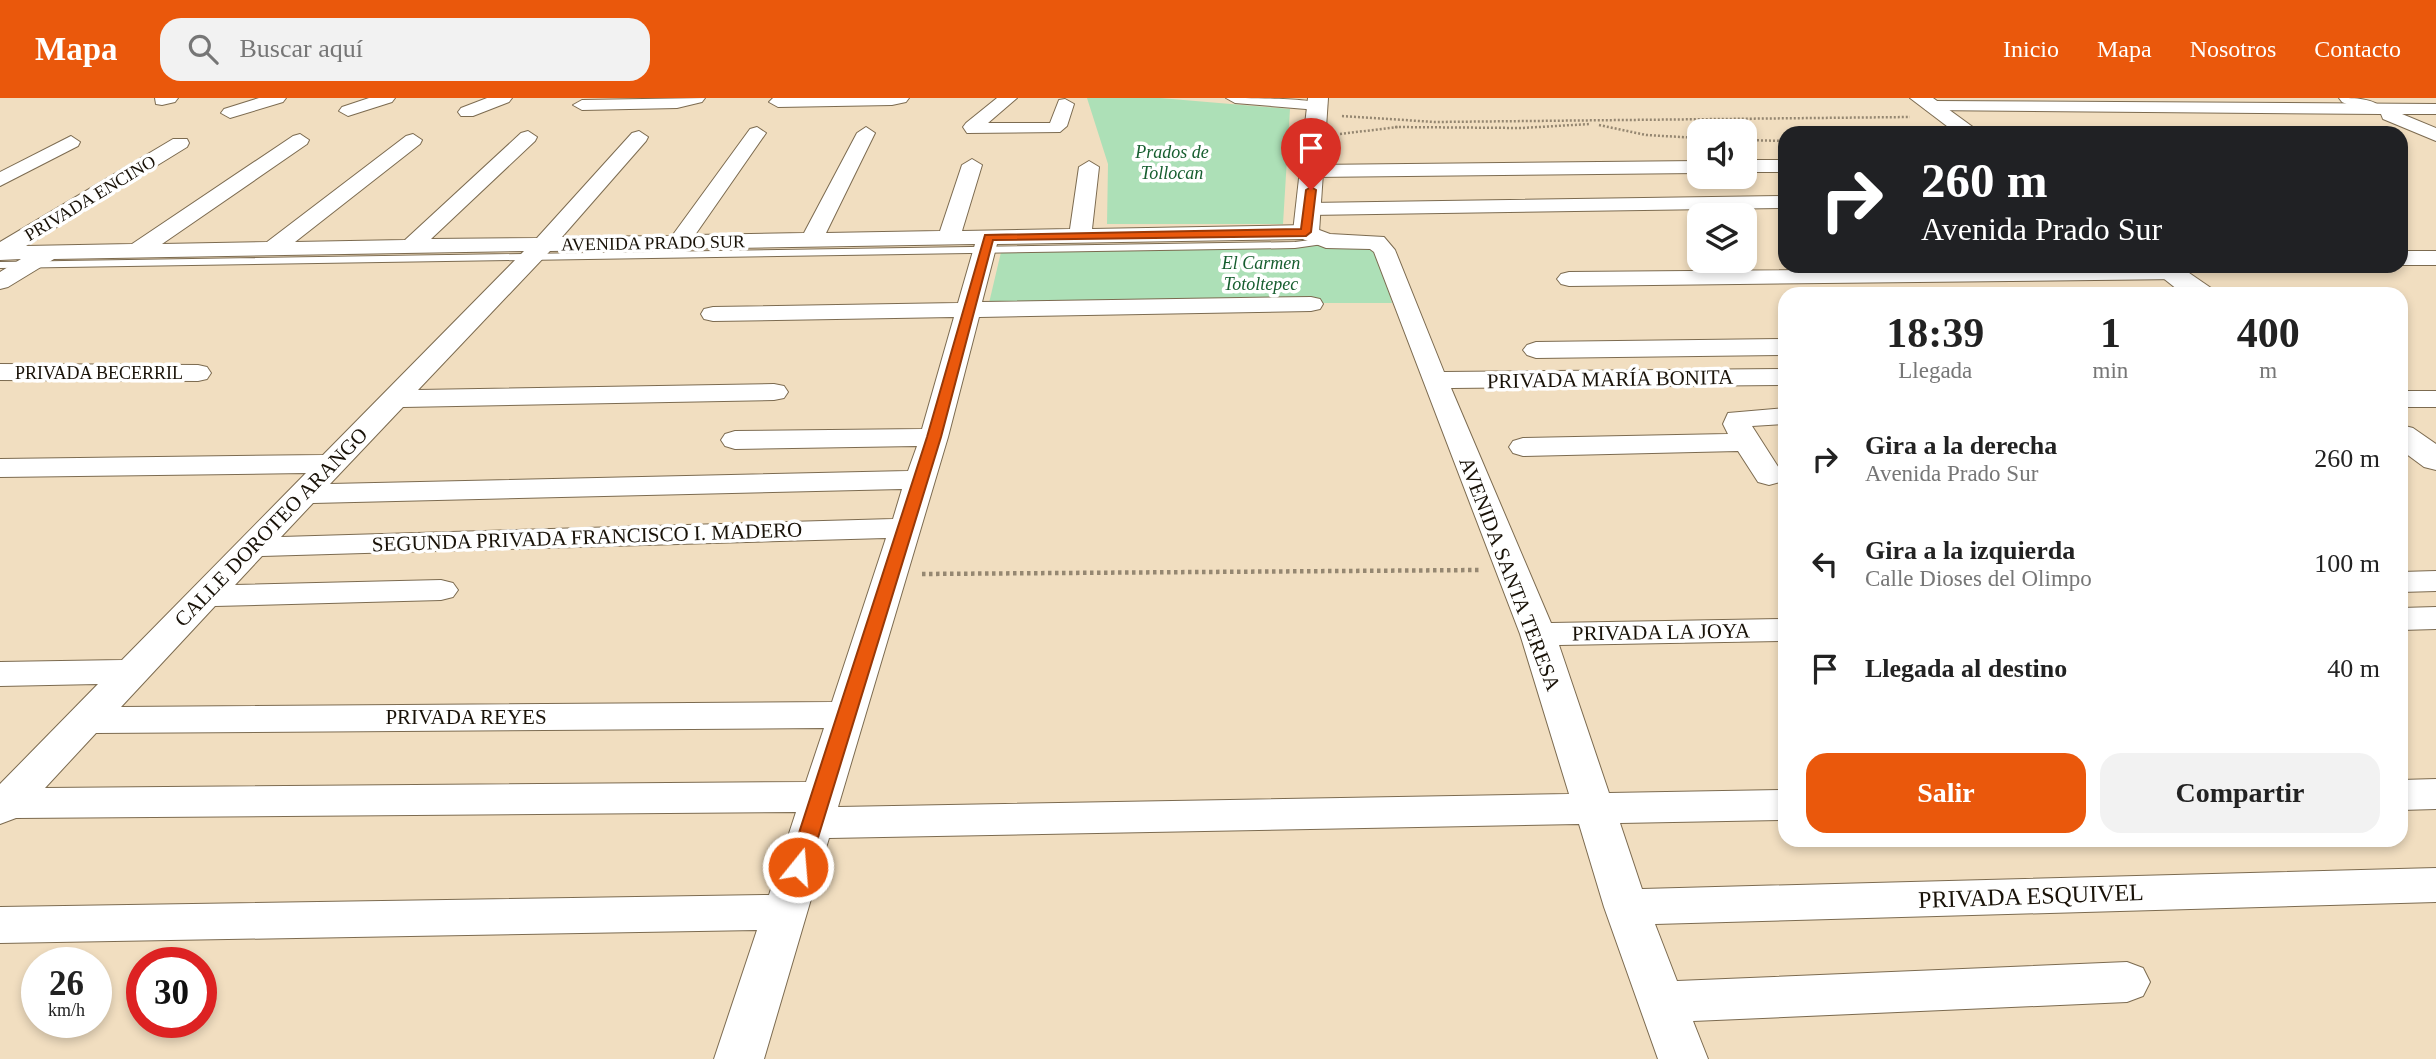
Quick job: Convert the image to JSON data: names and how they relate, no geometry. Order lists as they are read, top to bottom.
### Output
{
  "streets": {
    "street": [
      "PRIVADA ENCINO",
      "AVENIDA PRADO SUR",
      "PRIVADA BECERRIL",
      "PRIVADA MARÍA BONITA",
      "CALLE DOROTEO ARANGO",
      "SEGUNDA PRIVADA FRANCISCO I. MADERO",
      "AVENIDA SANTA TERESA",
      "PRIVADA LA JOYA",
      "PRIVADA REYES",
      "PRIVADA ESQUIVEL"
    ]
  },
  "crossings": [
    ["PRIVADA ENCINO", "AVENIDA PRADO SUR"],
    ["AVENIDA PRADO SUR", "CALLE DOROTEO ARANGO"],
    ["AVENIDA PRADO SUR", "AVENIDA SANTA TERESA"],
    ["PRIVADA MARÍA BONITA", "AVENIDA SANTA TERESA"],
    ["CALLE DOROTEO ARANGO", "SEGUNDA PRIVADA FRANCISCO I. MADERO"],
    ["CALLE DOROTEO ARANGO", "PRIVADA REYES"],
    ["AVENIDA SANTA TERESA", "PRIVADA LA JOYA"],
    ["AVENIDA SANTA TERESA", "PRIVADA ESQUIVEL"]
  ],
  "parks": ["Prados de Tollocan", "El Carmen Totoltepec"],
  "page": {
    "header": "Mapa",
    "search": "Buscar aquí",
    "nav": [
      "Inicio",
      "Mapa",
      "Nosotros",
      "Contacto"
    ],
    "turn": ["260 m", "Avenida Prado Sur"],
    "eta": [
      "18:39",
      "Llegada",
      "1",
      "min",
      "400",
      "m"
    ],
    "list": [
      {
        "name": "Gira a la derecha",
        "note": "Avenida Prado Sur",
        "value": "260 m"
      },
      {
        "name": "Gira a la izquierda",
        "note": "Calle Dioses del Olimpo",
        "value": "100 m"
      },
      {
        "name": "Llegada al destino",
        "value": "40 m"
      }
    ],
    "buttons": ["Salir", "Compartir"],
    "speed": "26 km/h",
    "limit": "30"
  }
}
